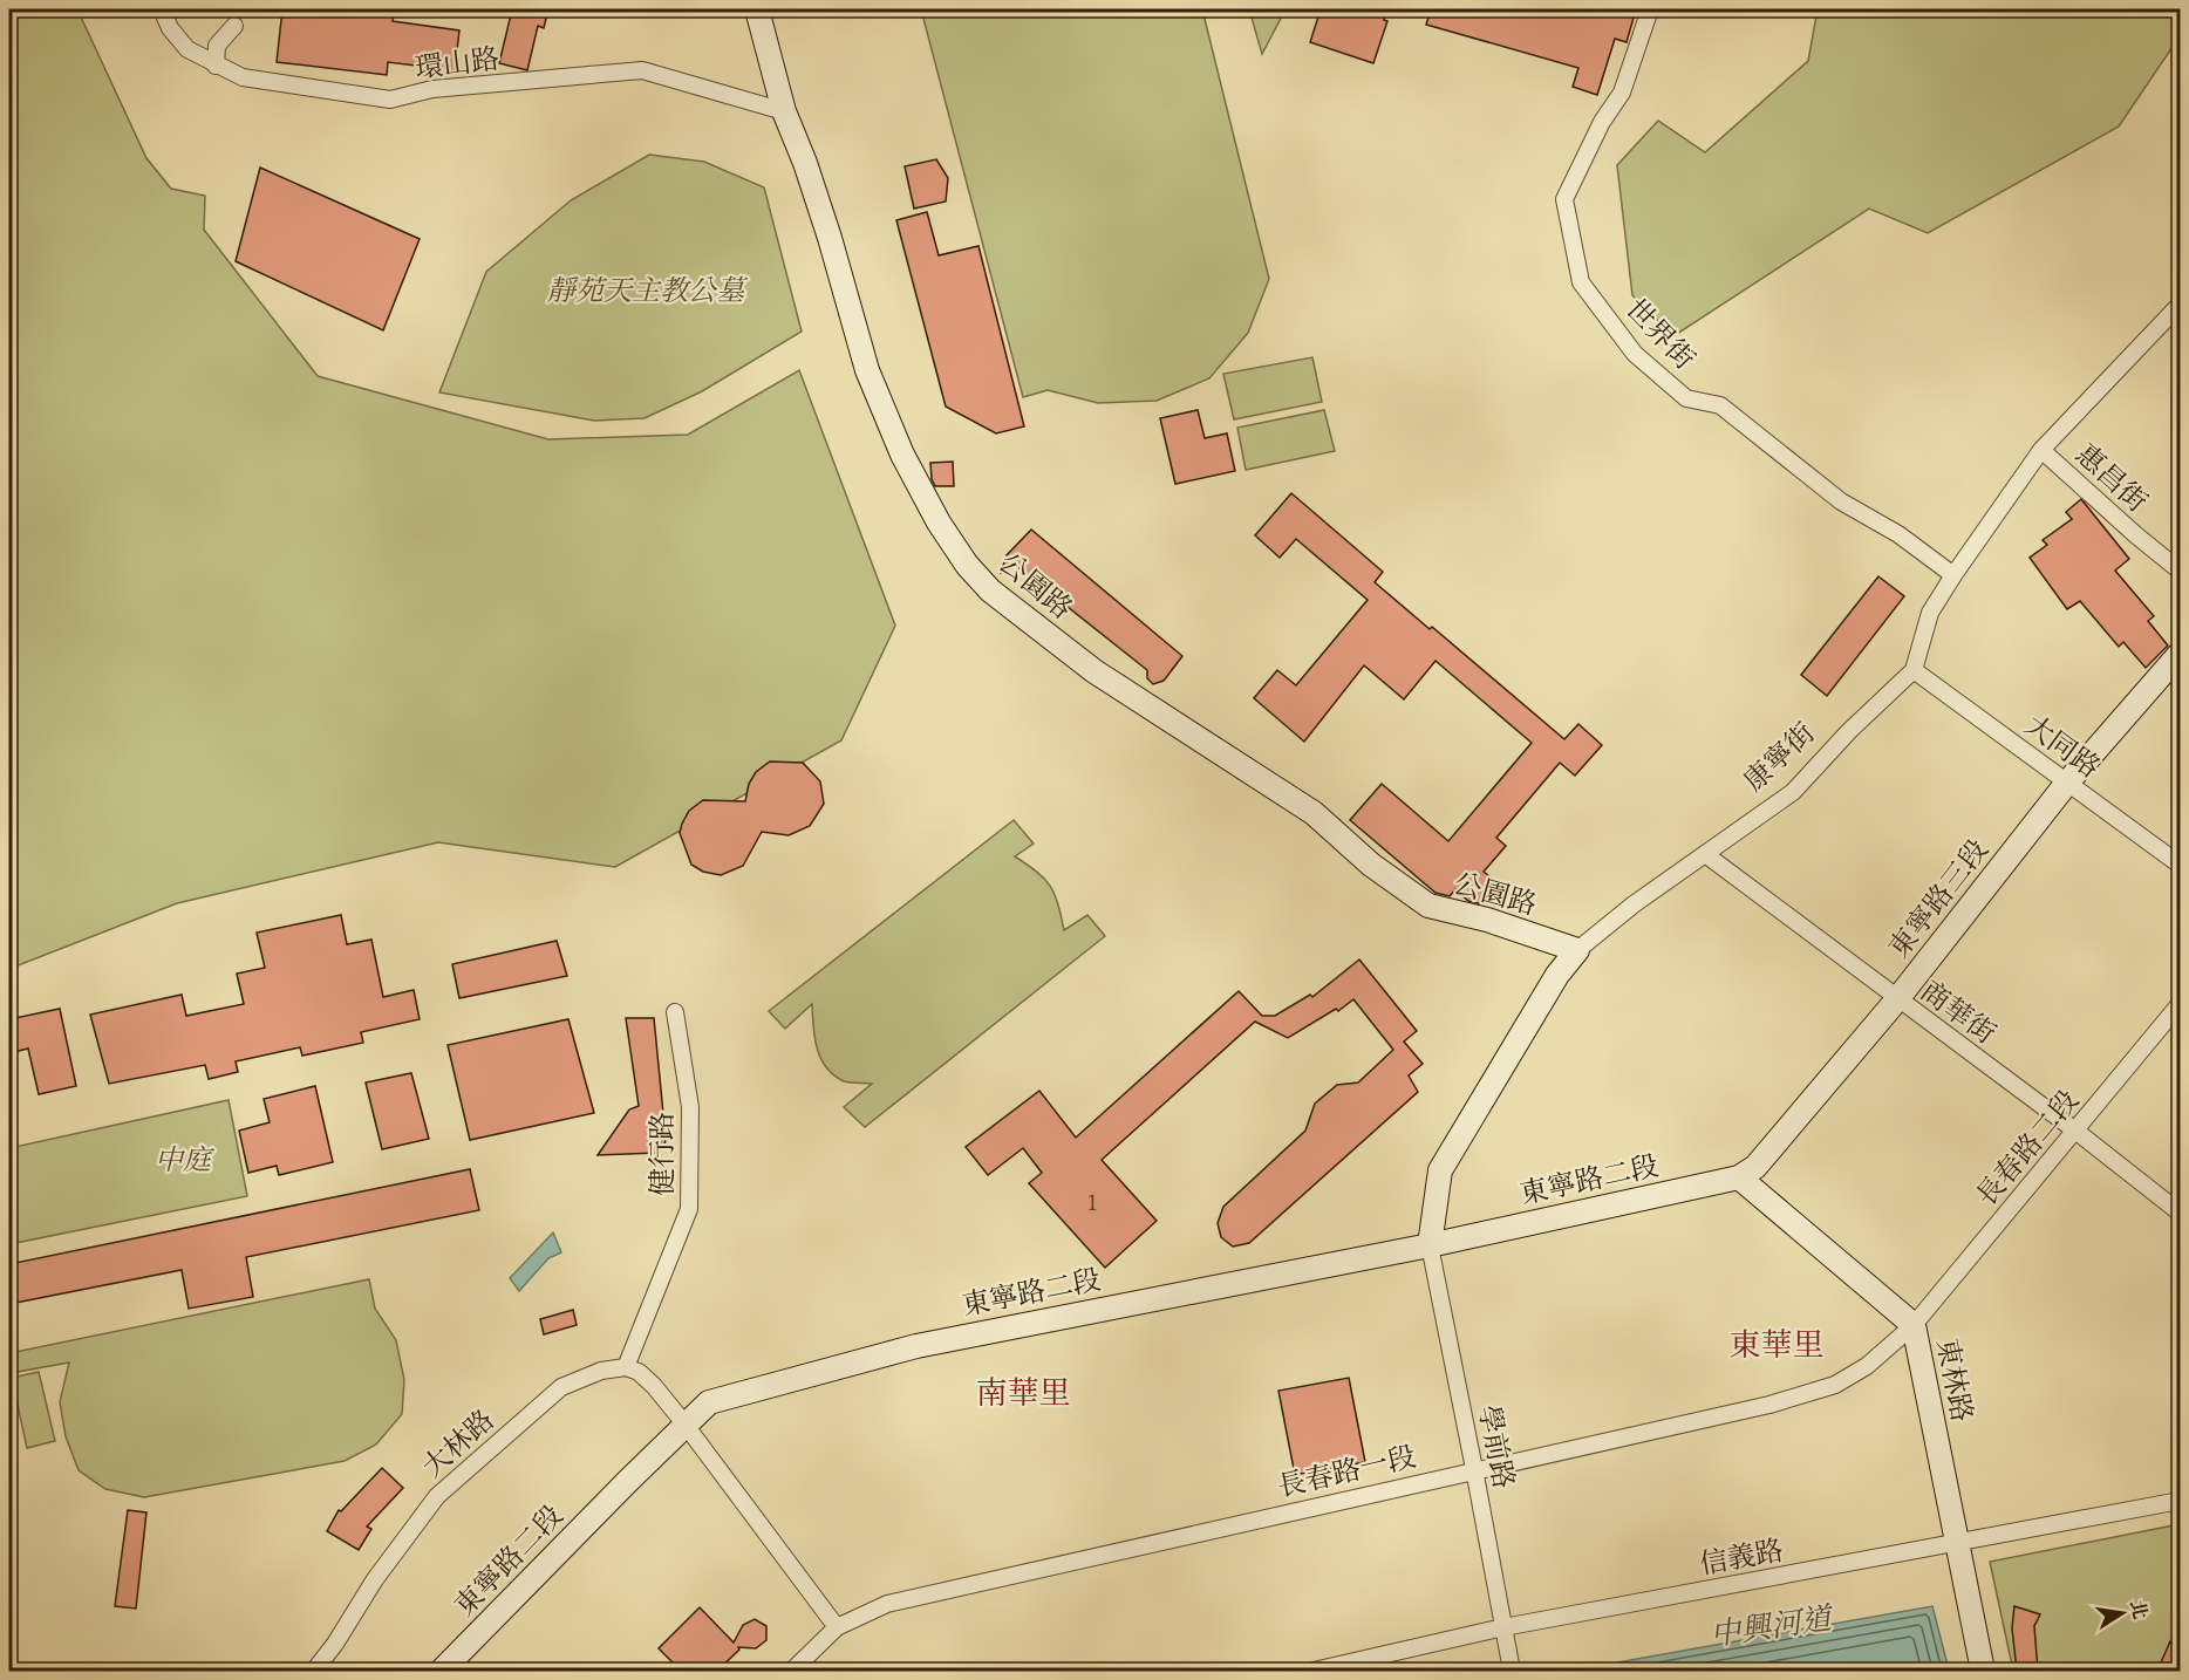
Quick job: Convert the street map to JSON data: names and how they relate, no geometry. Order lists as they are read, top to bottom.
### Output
{
  "streets": {
    "street": [
      "環山路",
      "世界街",
      "惠昌街",
      "公園路",
      "大同路",
      "康寧街",
      "東寧路三段",
      "商華街",
      "長春路二段",
      "健行路",
      "東寧路二段",
      "東林路",
      "大林路",
      "學前路",
      "長春路一段",
      "信義路"
    ]
  },
  "crossings": [
    ["環山路", "公園路"],
    ["公園路", "康寧街"],
    ["大同路", "康寧街"],
    ["大同路", "東寧路三段"],
    ["康寧街", "商華街"],
    ["康寧街", "東寧路二段"],
    ["康寧街", "學前路"],
    ["東寧路三段", "商華街"],
    ["東寧路三段", "東寧路二段"],
    ["東寧路三段", "東林路"],
    ["商華街", "長春路二段"],
    ["長春路二段", "東林路"],
    ["長春路二段", "長春路一段"],
    ["健行路", "大林路"],
    ["東寧路二段", "東林路"],
    ["東寧路二段", "學前路"],
    ["東林路", "長春路一段"],
    ["東林路", "信義路"],
    ["學前路", "長春路一段"],
    ["學前路", "信義路"]
  ],
  "districts": ["東華里", "南華里"],
  "water": ["中興河道"],
  "parks": ["靜苑天主教公墓", "中庭"],
  "house_numbers": ["1"],
  "north": "right"
}
